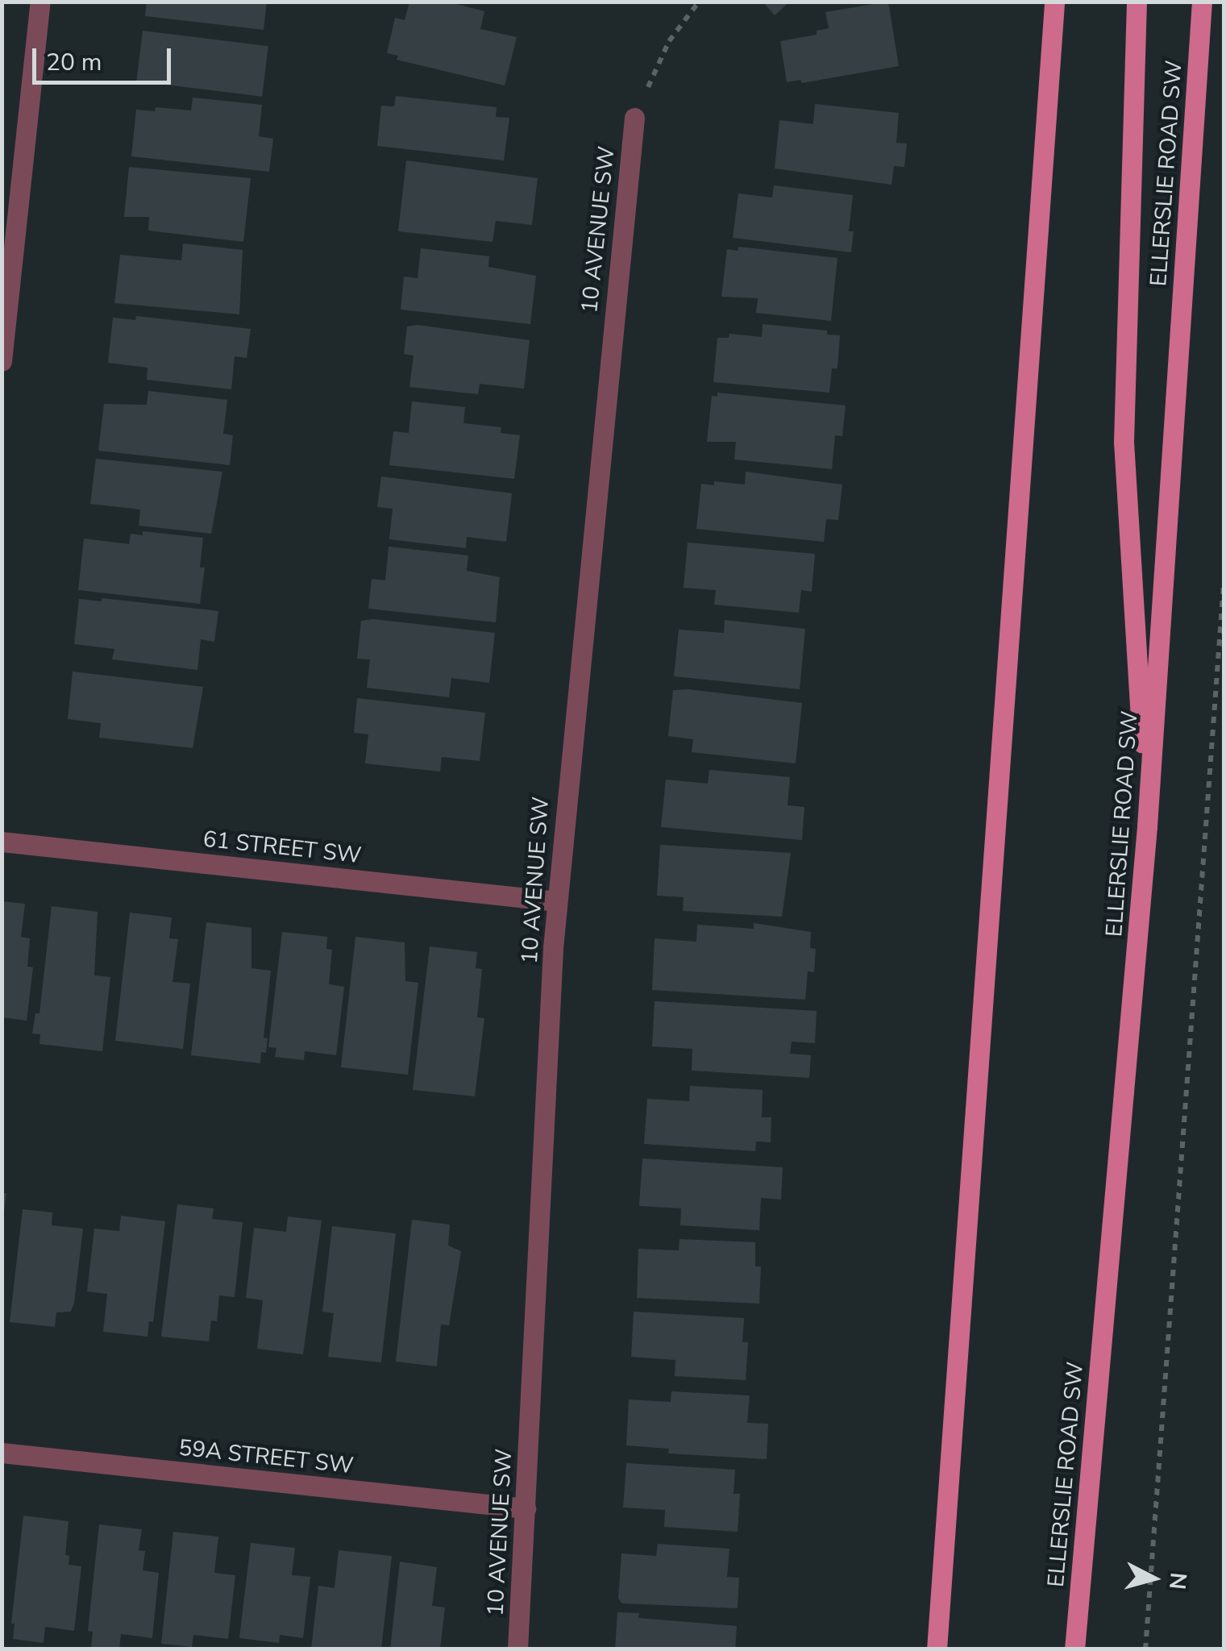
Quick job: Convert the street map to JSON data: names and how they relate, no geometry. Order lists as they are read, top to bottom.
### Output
{
  "streets": {
    "main road": ["ELLERSLIE ROAD SW"],
    "street": ["10 AVENUE SW", "61 STREET SW", "59A STREET SW"]
  },
  "crossings": [
    ["10 AVENUE SW", "61 STREET SW"],
    ["10 AVENUE SW", "59A STREET SW"]
  ],
  "scale_bar": "20 m",
  "north": "right"
}
